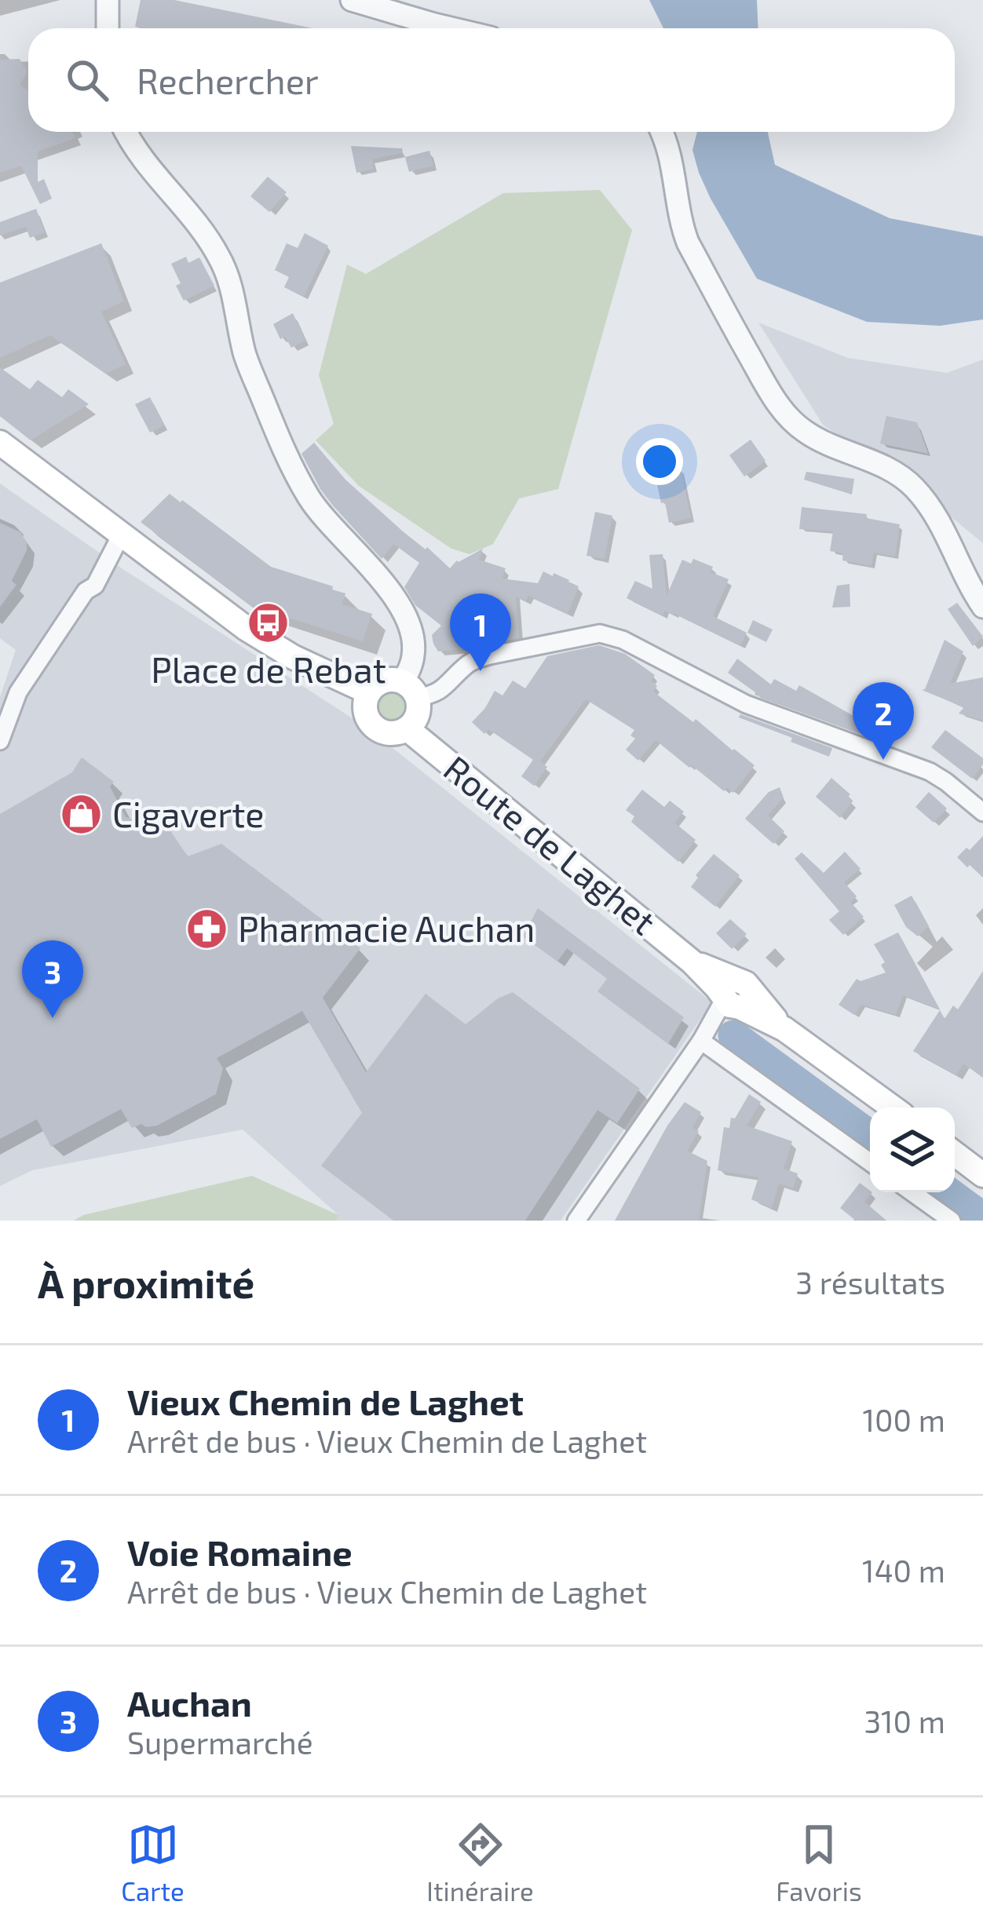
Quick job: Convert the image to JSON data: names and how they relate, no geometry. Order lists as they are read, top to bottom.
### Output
{
  "streets": {
    "main road": ["Route de Laghet"]
  },
  "places": {
    "bus stop": ["Place de Rebat"],
    "shop": ["Cigaverte"],
    "pharmacy": ["Pharmacie Auchan"]
  },
  "page": {
    "search": "Rechercher",
    "pins": ["1", "2", "3"],
    "heading": ["À proximité", "3 résultats"],
    "list": [
      {
        "mark": "1",
        "name": "Vieux Chemin de Laghet",
        "note": "Arrêt de bus · Vieux Chemin de Laghet",
        "value": "100 m"
      },
      {
        "mark": "2",
        "name": "Voie Romaine",
        "note": "Arrêt de bus · Vieux Chemin de Laghet",
        "value": "140 m"
      },
      {
        "mark": "3",
        "name": "Auchan",
        "note": "Supermarché",
        "value": "310 m"
      }
    ],
    "nav": ["Carte", "Itinéraire", "Favoris"]
  }
}
